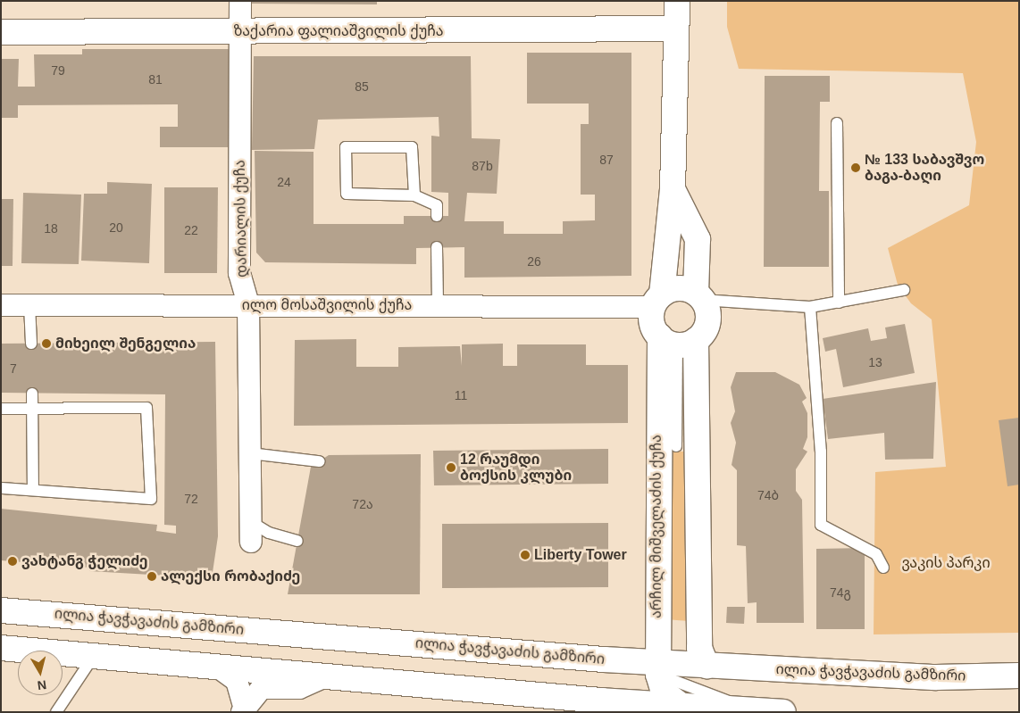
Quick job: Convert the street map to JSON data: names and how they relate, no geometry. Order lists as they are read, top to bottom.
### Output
{
  "streets": {
    "street": [
      "ზაქარია ფალიაშვილის ქუჩა",
      "დარიალის ქუჩა",
      "ილო მოსაშვილის ქუჩა",
      "არჩილ მიშველაძის ქუჩა",
      "ილია ჭავჭავაძის გამზირი"
    ]
  },
  "crossings": [
    ["ზაქარია ფალიაშვილის ქუჩა", "დარიალის ქუჩა"],
    ["დარიალის ქუჩა", "ილო მოსაშვილის ქუჩა"],
    ["ილო მოსაშვილის ქუჩა", "არჩილ მიშველაძის ქუჩა"],
    ["არჩილ მიშველაძის ქუჩა", "ილია ჭავჭავაძის გამზირი"]
  ],
  "parks": ["ვაკის პარკი"],
  "places": [
    "№ 133 საბავშვო ბაგა-ბაღი",
    "მიხეილ შენგელია",
    "12 რაუმდი ბოქსის კლუბი",
    "Liberty Tower",
    "ვახტანგ ჭელიძე",
    "ალექსი რობაქიძე"
  ],
  "house_numbers": [
    "79",
    "81",
    "85",
    "87",
    "87b",
    "24",
    "20",
    "18",
    "22",
    "26",
    "13",
    "7",
    "11",
    "74ბ",
    "72",
    "72ა",
    "74გ"
  ],
  "north": "bottom"
}
